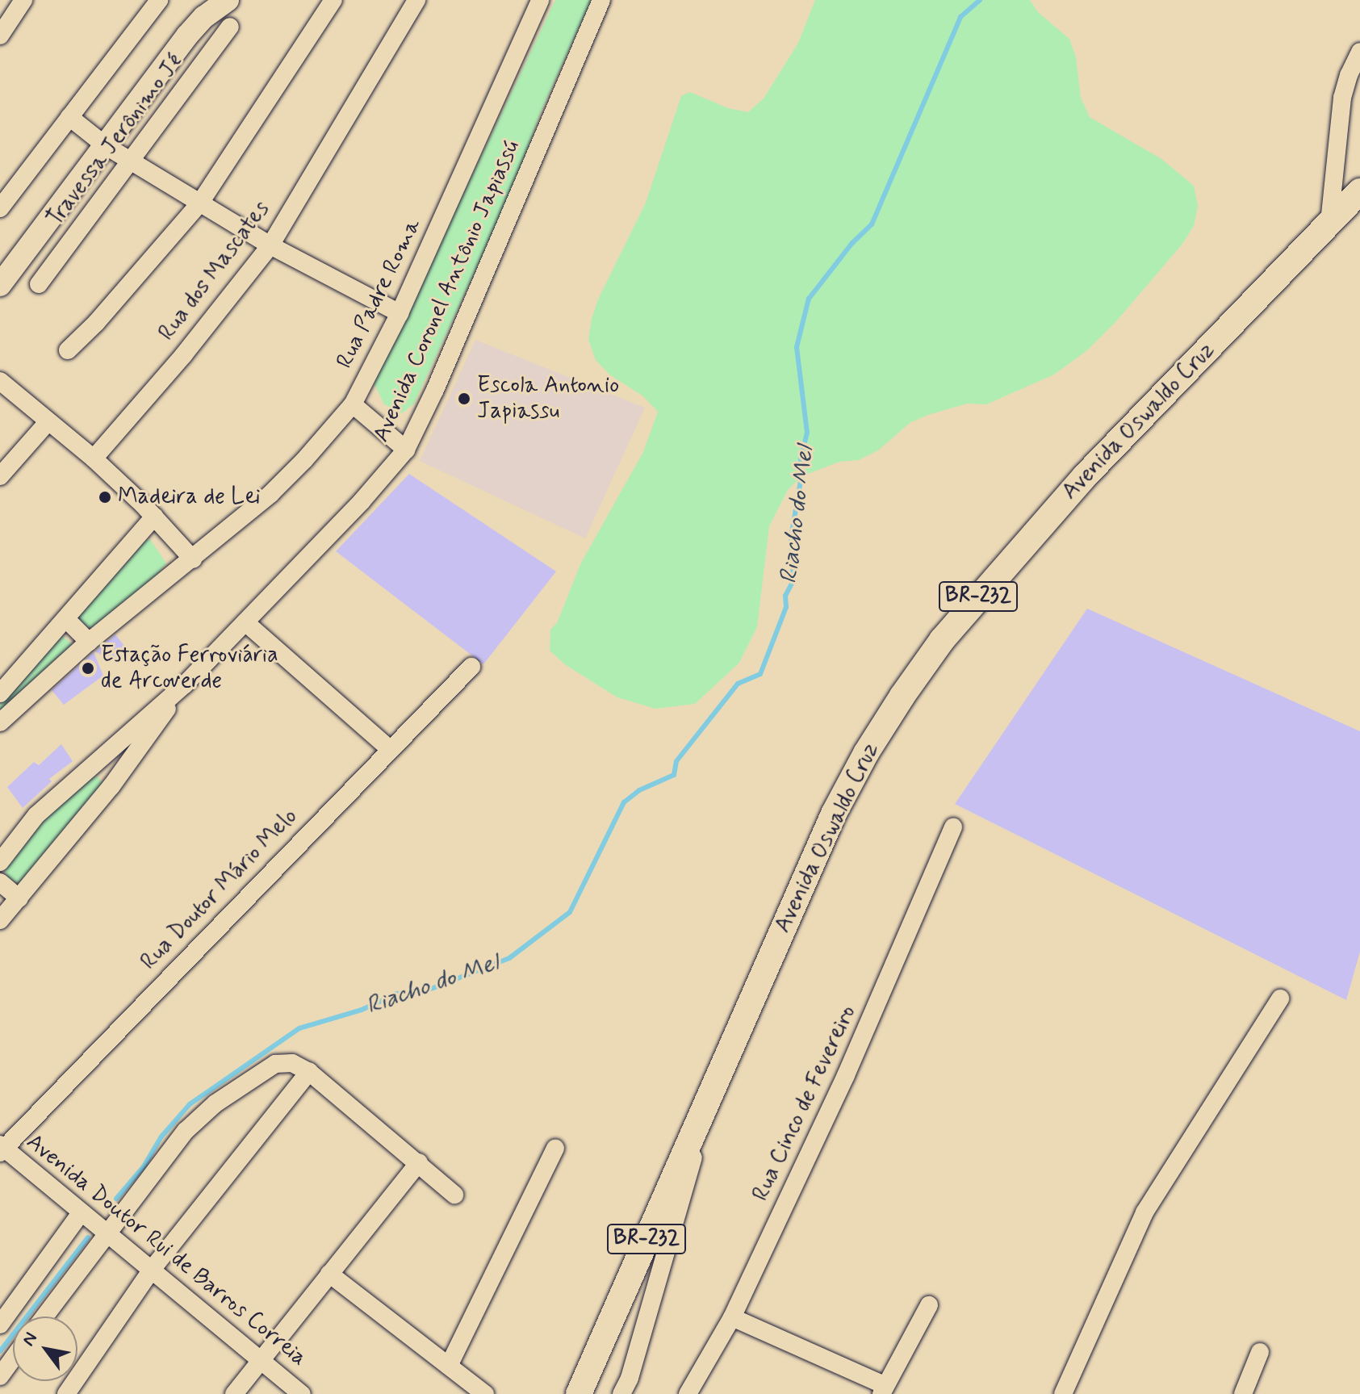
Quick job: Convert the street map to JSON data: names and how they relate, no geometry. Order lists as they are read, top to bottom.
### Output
{
  "streets": {
    "highway": ["Avenida Oswaldo Cruz", "BR-232"],
    "street": [
      "Travessa Jerônimo Jé",
      "Rua dos Mascates",
      "Avenida Coronel Antônio Japiassú",
      "Rua Padre Roma",
      "Rua Doutor Mário Melo",
      "Rua Cinco de Fevereiro",
      "Avenida Doutor Rui de Barros Correia"
    ]
  },
  "crossings": [
    ["Rua Doutor Mário Melo", "Avenida Doutor Rui de Barros Correia"]
  ],
  "water": ["Riacho do Mel"],
  "places": ["Escola Antonio Japiassu", "Madeira de Lei", "Estação Ferroviária de Arcoverde"],
  "north": "top left"
}
